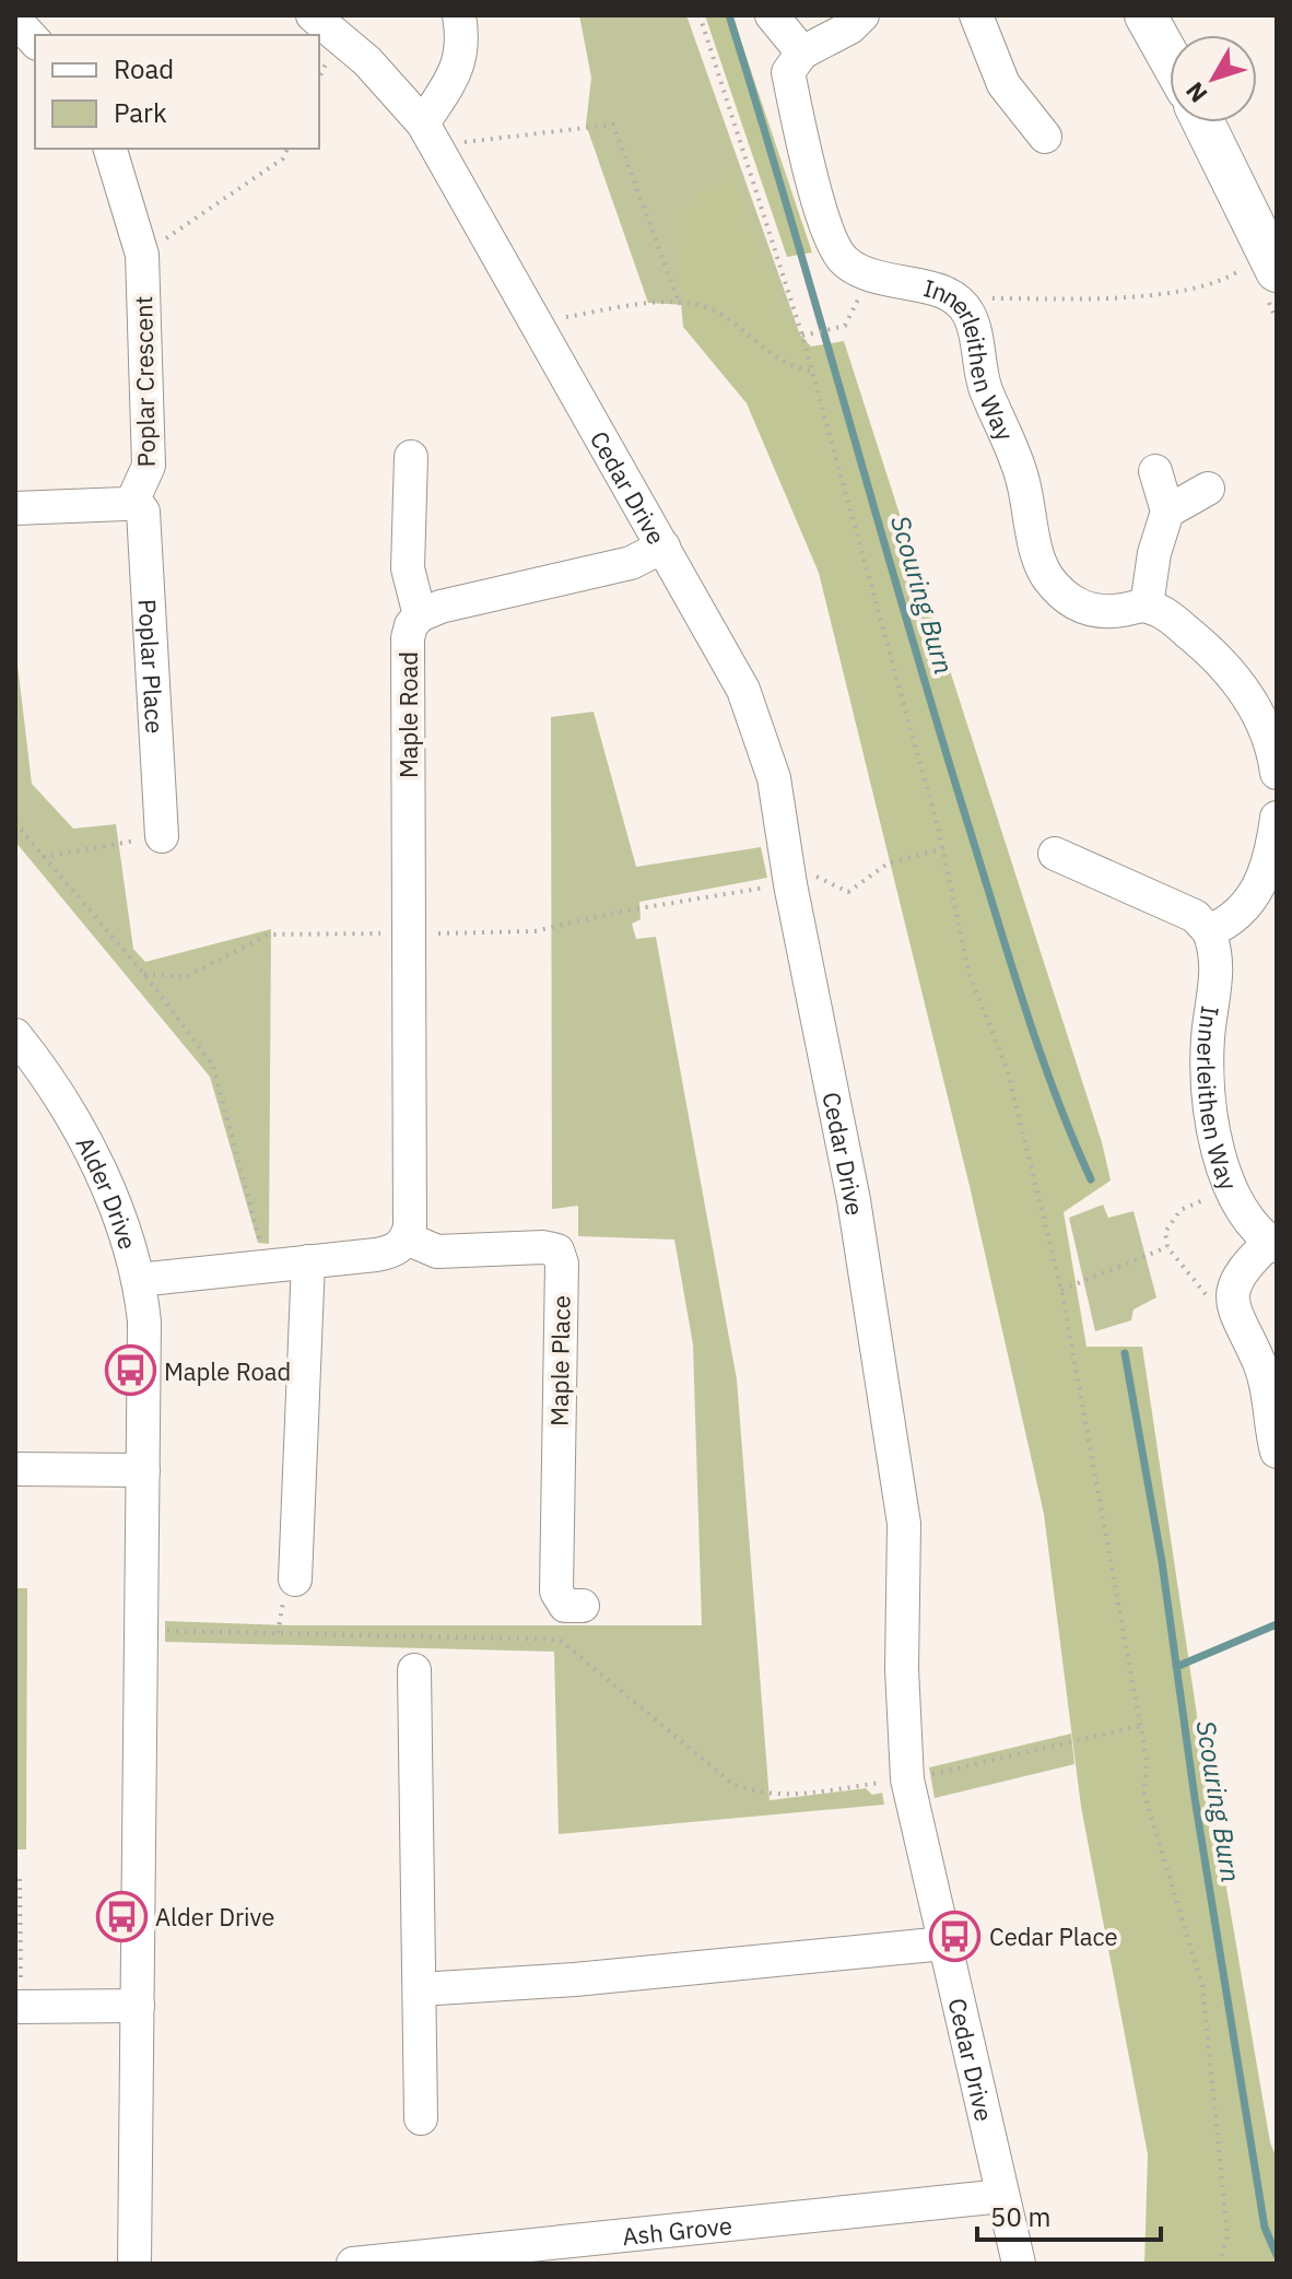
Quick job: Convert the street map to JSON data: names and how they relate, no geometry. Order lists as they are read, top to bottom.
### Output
{
  "streets": {
    "street": [
      "Innerleithen Way",
      "Poplar Crescent",
      "Cedar Drive",
      "Poplar Place",
      "Maple Road",
      "Alder Drive",
      "Maple Place",
      "Ash Grove"
    ]
  },
  "crossings": [
    ["Poplar Crescent", "Poplar Place"],
    ["Cedar Drive", "Ash Grove"],
    ["Maple Road", "Maple Place"]
  ],
  "water": ["Scouring Burn"],
  "places": {
    "bus stop": ["Maple Road", "Alder Drive", "Cedar Place"]
  },
  "legend": ["Road", "Park"],
  "scale_bar": "50 m",
  "north": "bottom left"
}
